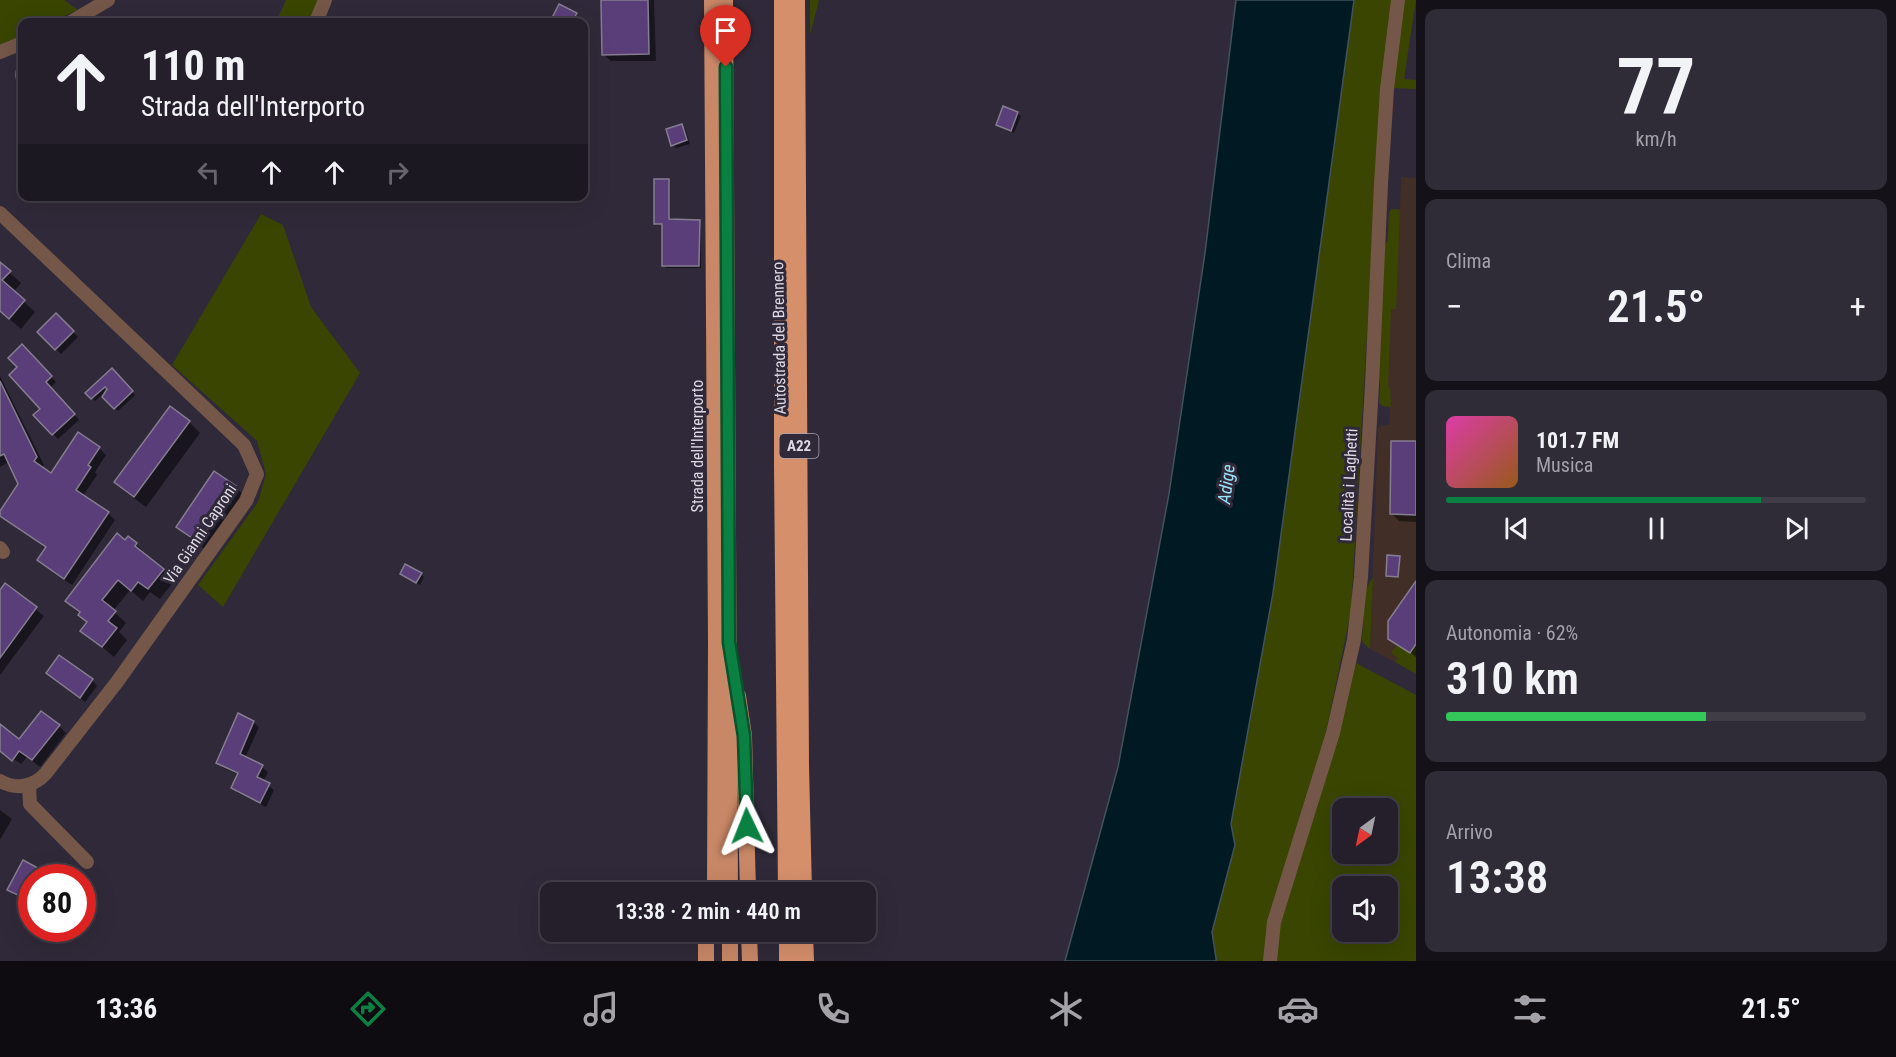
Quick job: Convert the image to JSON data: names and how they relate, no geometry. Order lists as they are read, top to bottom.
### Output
{
  "streets": {
    "highway": ["Autostrada del Brennero", "Strada dell'Interporto", "A22"],
    "street": ["Località i Laghetti", "Via Gianni Caproni"]
  },
  "water": ["Adige"],
  "north": "bottom left",
  "page": {
    "tile": [
      ["77", "km/h"],
      "Clima",
      ["Autonomia · 62%", "310 km"],
      ["Arrivo", "13:38"]
    ],
    "turn": ["110 m", "Strada dell'Interporto"],
    "heat": ["−", "21.5°", "+"],
    "song": ["101.7 FM", "Musica"],
    "limit": "80",
    "trip": "13:38 · 2 min · 440 m",
    "tabs": ["13:36", "21.5°"]
  }
}
